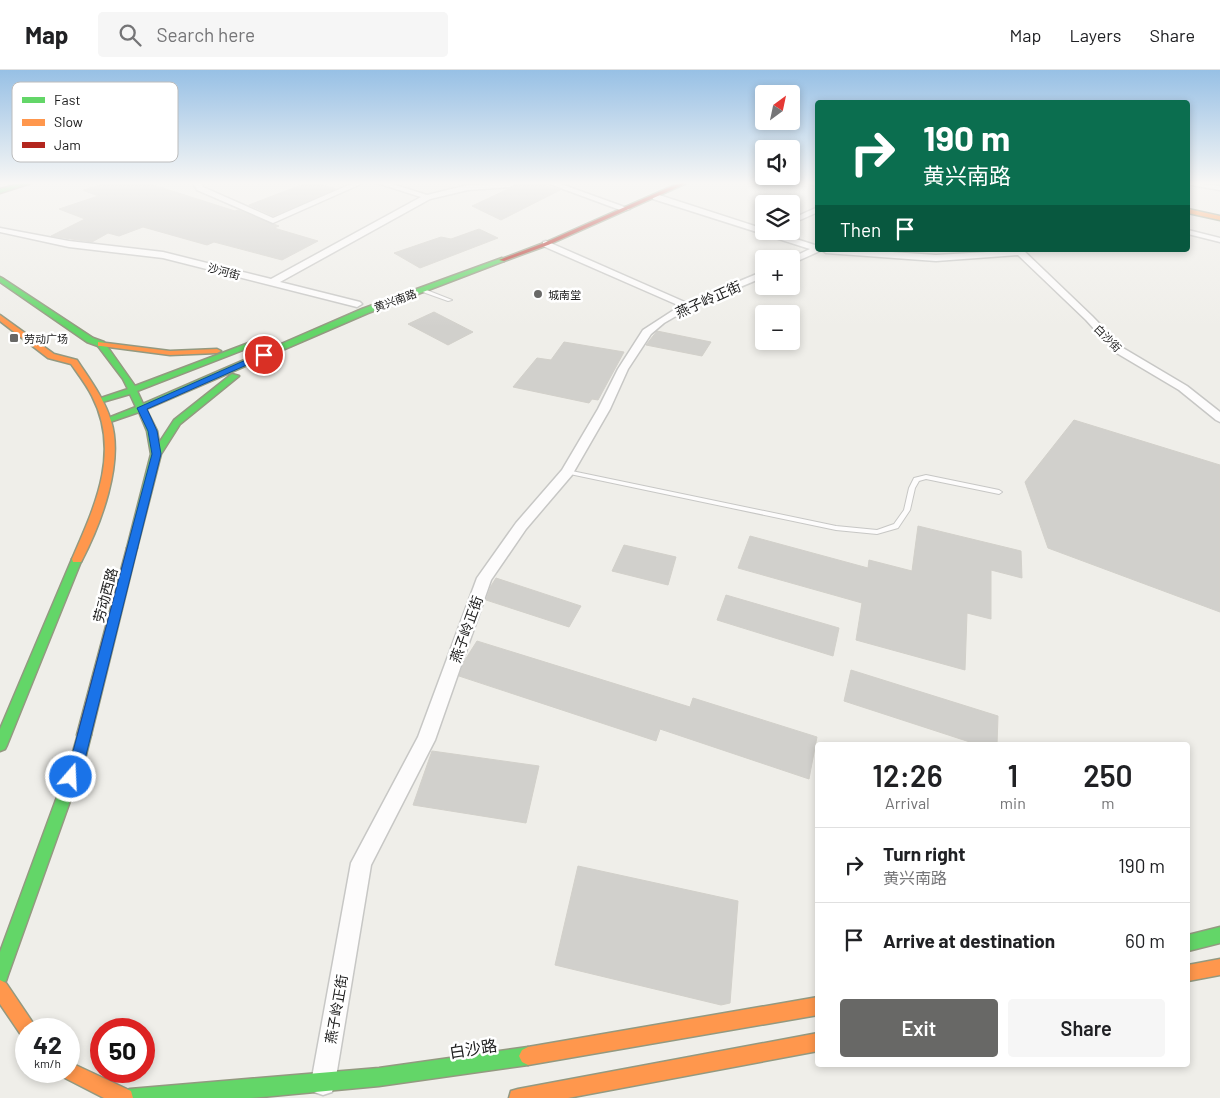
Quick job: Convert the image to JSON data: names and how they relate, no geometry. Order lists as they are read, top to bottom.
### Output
{
  "streets": {
    "main road": ["黄兴南路", "劳动西路", "白沙路"],
    "street": ["沙河街", "燕子岭正街", "白沙街"]
  },
  "crossings": [
    ["沙河街", "黄兴南路"],
    ["燕子岭正街", "白沙路"],
    ["黄兴南路", "劳动西路"]
  ],
  "places": {
    "other": ["城南堂"],
    "transit": ["劳动广场"]
  },
  "legend": ["Fast", "Slow", "Jam"],
  "north": "top right",
  "page": {
    "header": "Map",
    "search": "Search here",
    "nav": ["Map", "Layers", "Share"],
    "map_buttons": ["+", "−"],
    "turn": ["190 m", "黄兴南路"],
    "then": "Then",
    "eta": [
      "12:26",
      "Arrival",
      "1",
      "min",
      "250",
      "m"
    ],
    "list": [
      {
        "name": "Turn right",
        "note": "黄兴南路",
        "value": "190 m"
      },
      {
        "name": "Arrive at destination",
        "value": "60 m"
      }
    ],
    "buttons": ["Exit", "Share"],
    "speed": "42 km/h",
    "limit": "50"
  }
}
